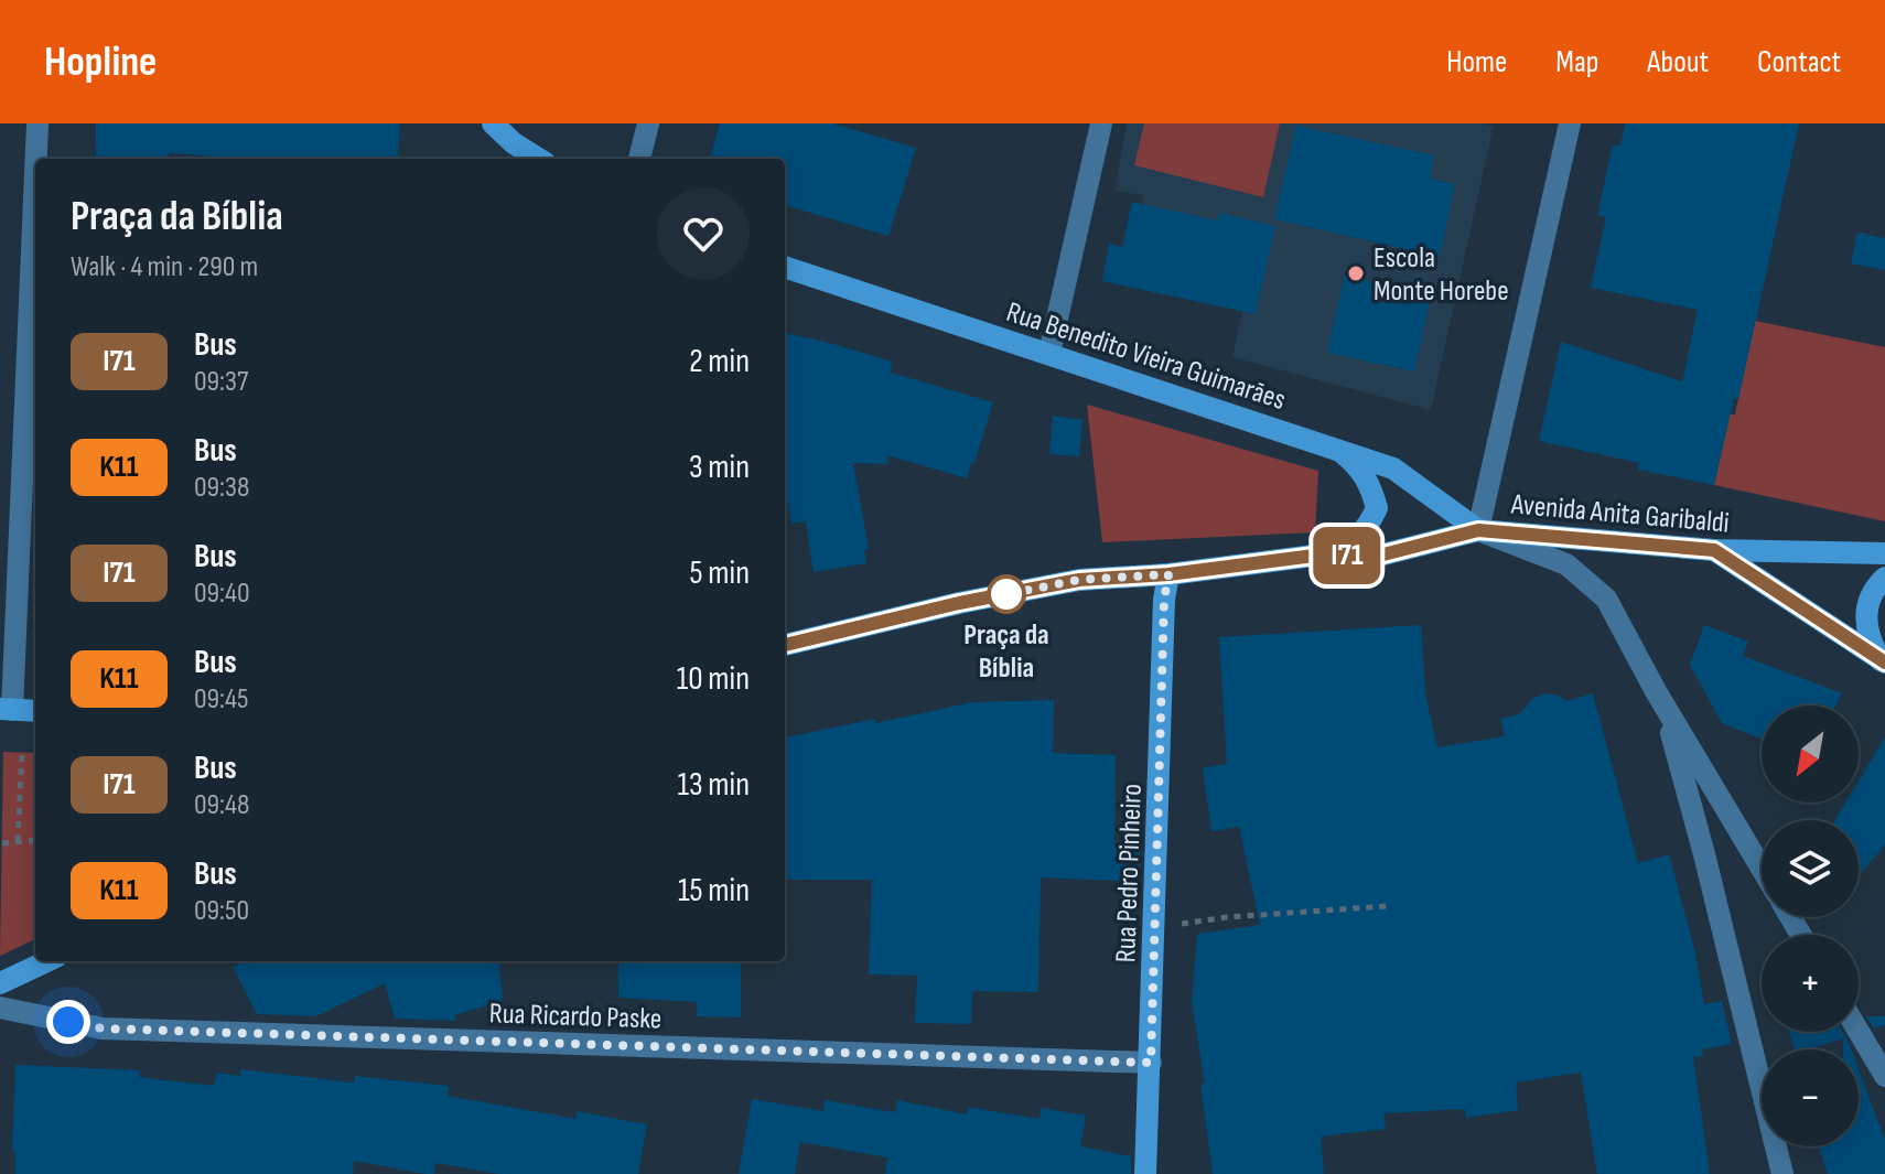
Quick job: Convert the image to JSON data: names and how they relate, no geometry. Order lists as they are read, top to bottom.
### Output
{
  "streets": {
    "street": [
      "Rua Benedito Vieira Guimarães",
      "Avenida Anita Garibaldi",
      "Rua Pedro Pinheiro",
      "Rua Ricardo Paske"
    ]
  },
  "crossings": [
    ["Rua Benedito Vieira Guimarães", "Avenida Anita Garibaldi"],
    ["Avenida Anita Garibaldi", "Rua Pedro Pinheiro"],
    ["Rua Pedro Pinheiro", "Rua Ricardo Paske"]
  ],
  "places": ["Escola Monte Horebe", "Praça da Bíblia"],
  "lines": ["bus line I71"],
  "north": "bottom left",
  "page": {
    "header": "Hopline",
    "nav": [
      "Home",
      "Map",
      "About",
      "Contact"
    ],
    "on_map": "I71",
    "heading": ["Praça da Bíblia", "Walk · 4 min · 290 m"],
    "list": [
      {
        "mark": "I71",
        "name": "Bus",
        "note": "09:37",
        "value": "2 min"
      },
      {
        "mark": "K11",
        "name": "Bus",
        "note": "09:38",
        "value": "3 min"
      },
      {
        "mark": "I71",
        "name": "Bus",
        "note": "09:40",
        "value": "5 min"
      },
      {
        "mark": "K11",
        "name": "Bus",
        "note": "09:45",
        "value": "10 min"
      },
      {
        "mark": "I71",
        "name": "Bus",
        "note": "09:48",
        "value": "13 min"
      },
      {
        "mark": "K11",
        "name": "Bus",
        "note": "09:50",
        "value": "15 min"
      }
    ],
    "map_buttons": ["+", "−"]
  }
}
